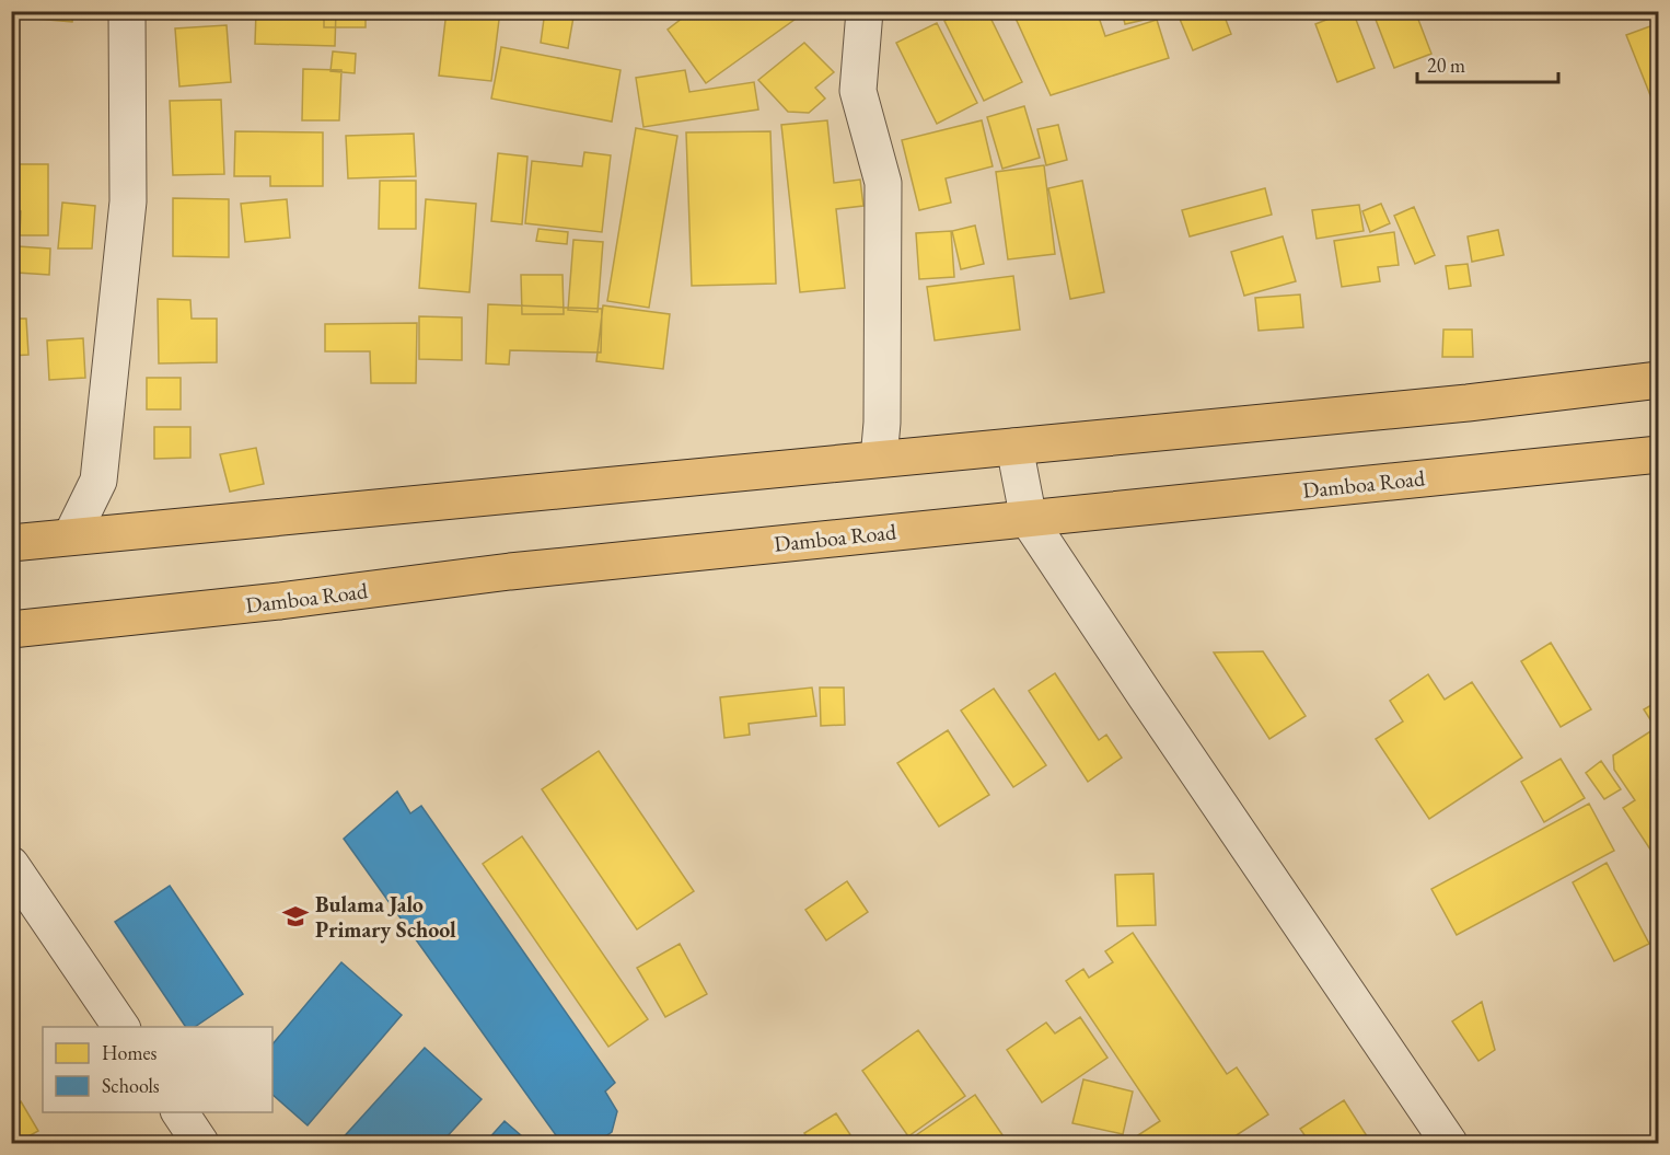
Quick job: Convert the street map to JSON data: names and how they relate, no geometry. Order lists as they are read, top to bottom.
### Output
{
  "streets": {
    "main road": ["Damboa Road"]
  },
  "places": {
    "school or university": ["Bulama Jalo Primary School"]
  },
  "legend": ["Homes", "Schools"],
  "scale_bar": "20 m"
}
